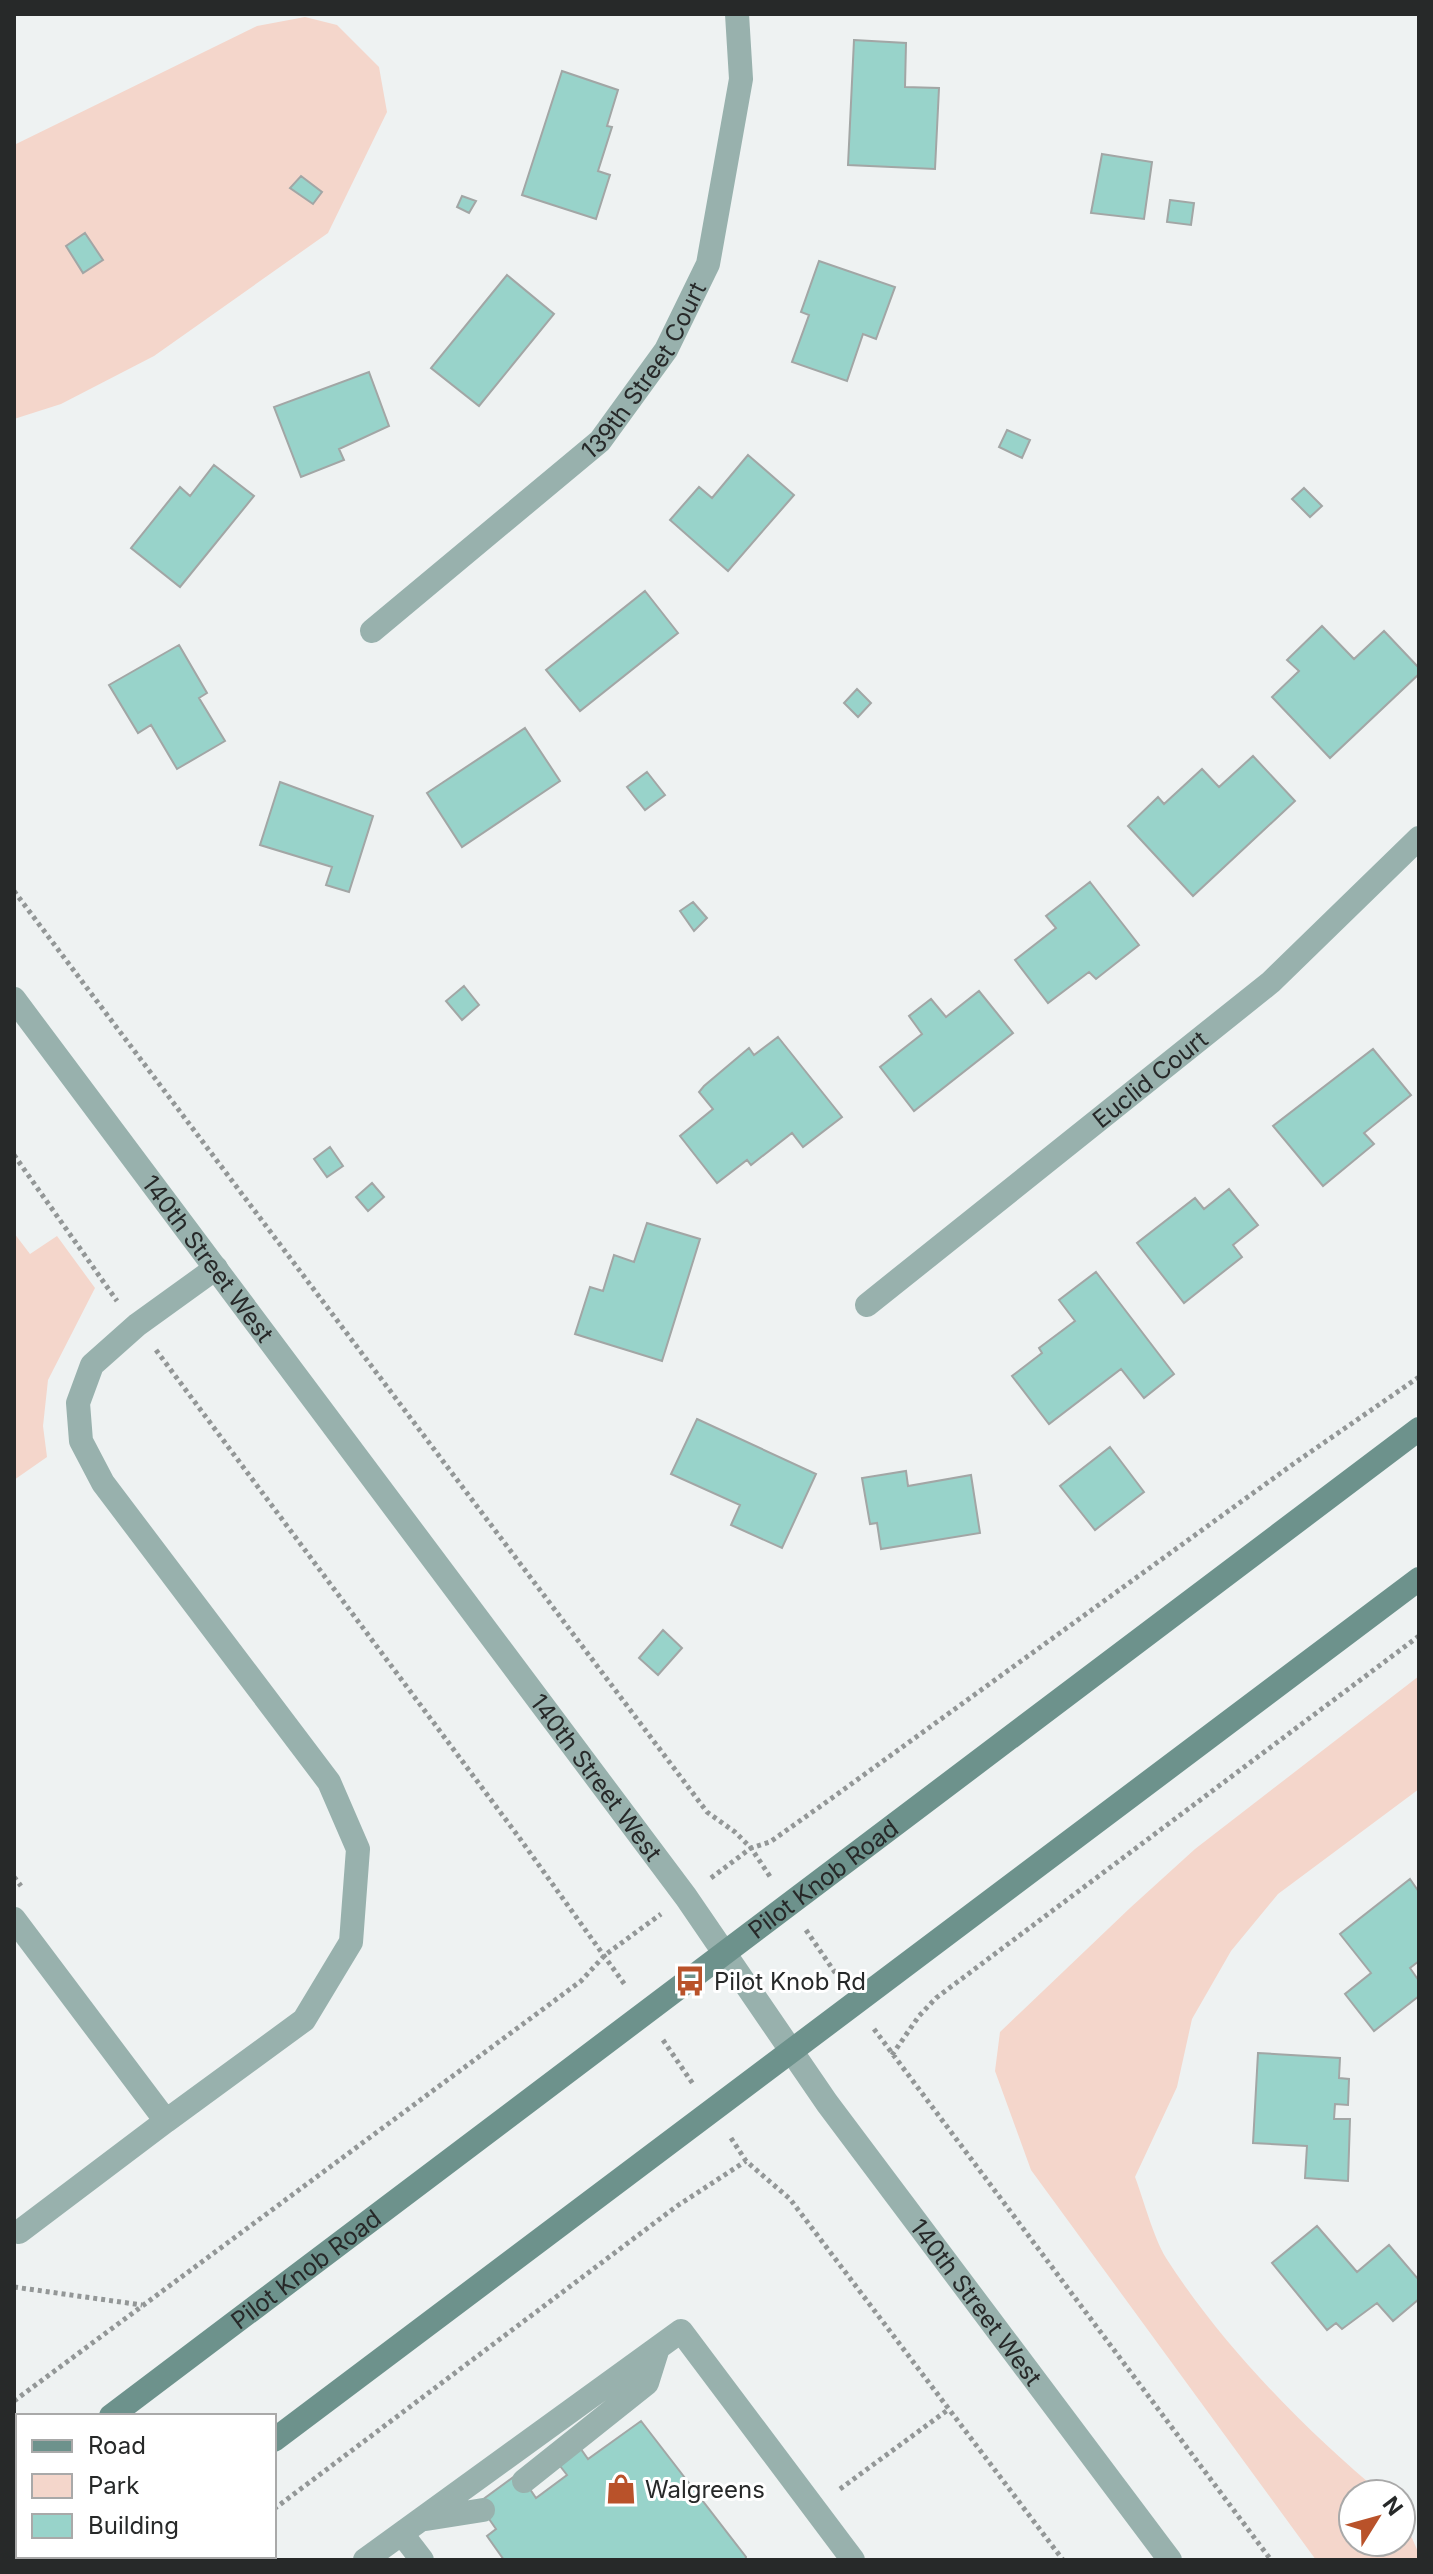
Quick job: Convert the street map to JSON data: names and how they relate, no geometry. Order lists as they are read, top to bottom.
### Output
{
  "streets": {
    "main road": ["Pilot Knob Road"],
    "street": ["139th Street Court", "Euclid Court", "140th Street West"]
  },
  "crossings": [
    ["140th Street West", "Pilot Knob Road"]
  ],
  "places": {
    "bus stop": ["Pilot Knob Rd"],
    "shop": ["Walgreens"]
  },
  "legend": ["Road", "Park", "Building"],
  "north": "top right"
}
